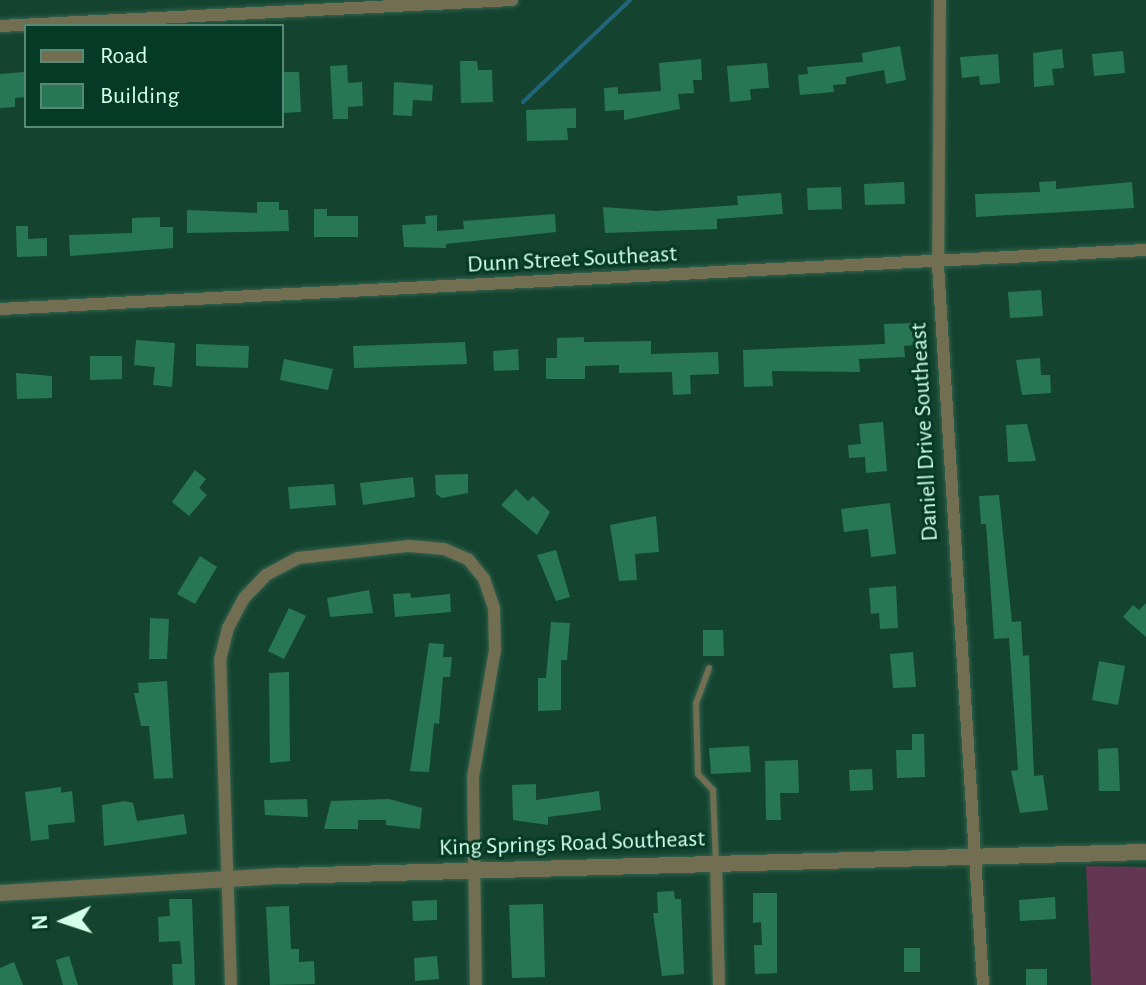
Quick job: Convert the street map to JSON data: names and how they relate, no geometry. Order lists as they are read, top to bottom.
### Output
{
  "streets": {
    "street": ["Dunn Street Southeast", "Daniell Drive Southeast", "King Springs Road Southeast"]
  },
  "crossings": [
    ["Dunn Street Southeast", "Daniell Drive Southeast"],
    ["Daniell Drive Southeast", "King Springs Road Southeast"]
  ],
  "legend": ["Road", "Building"],
  "north": "left"
}
